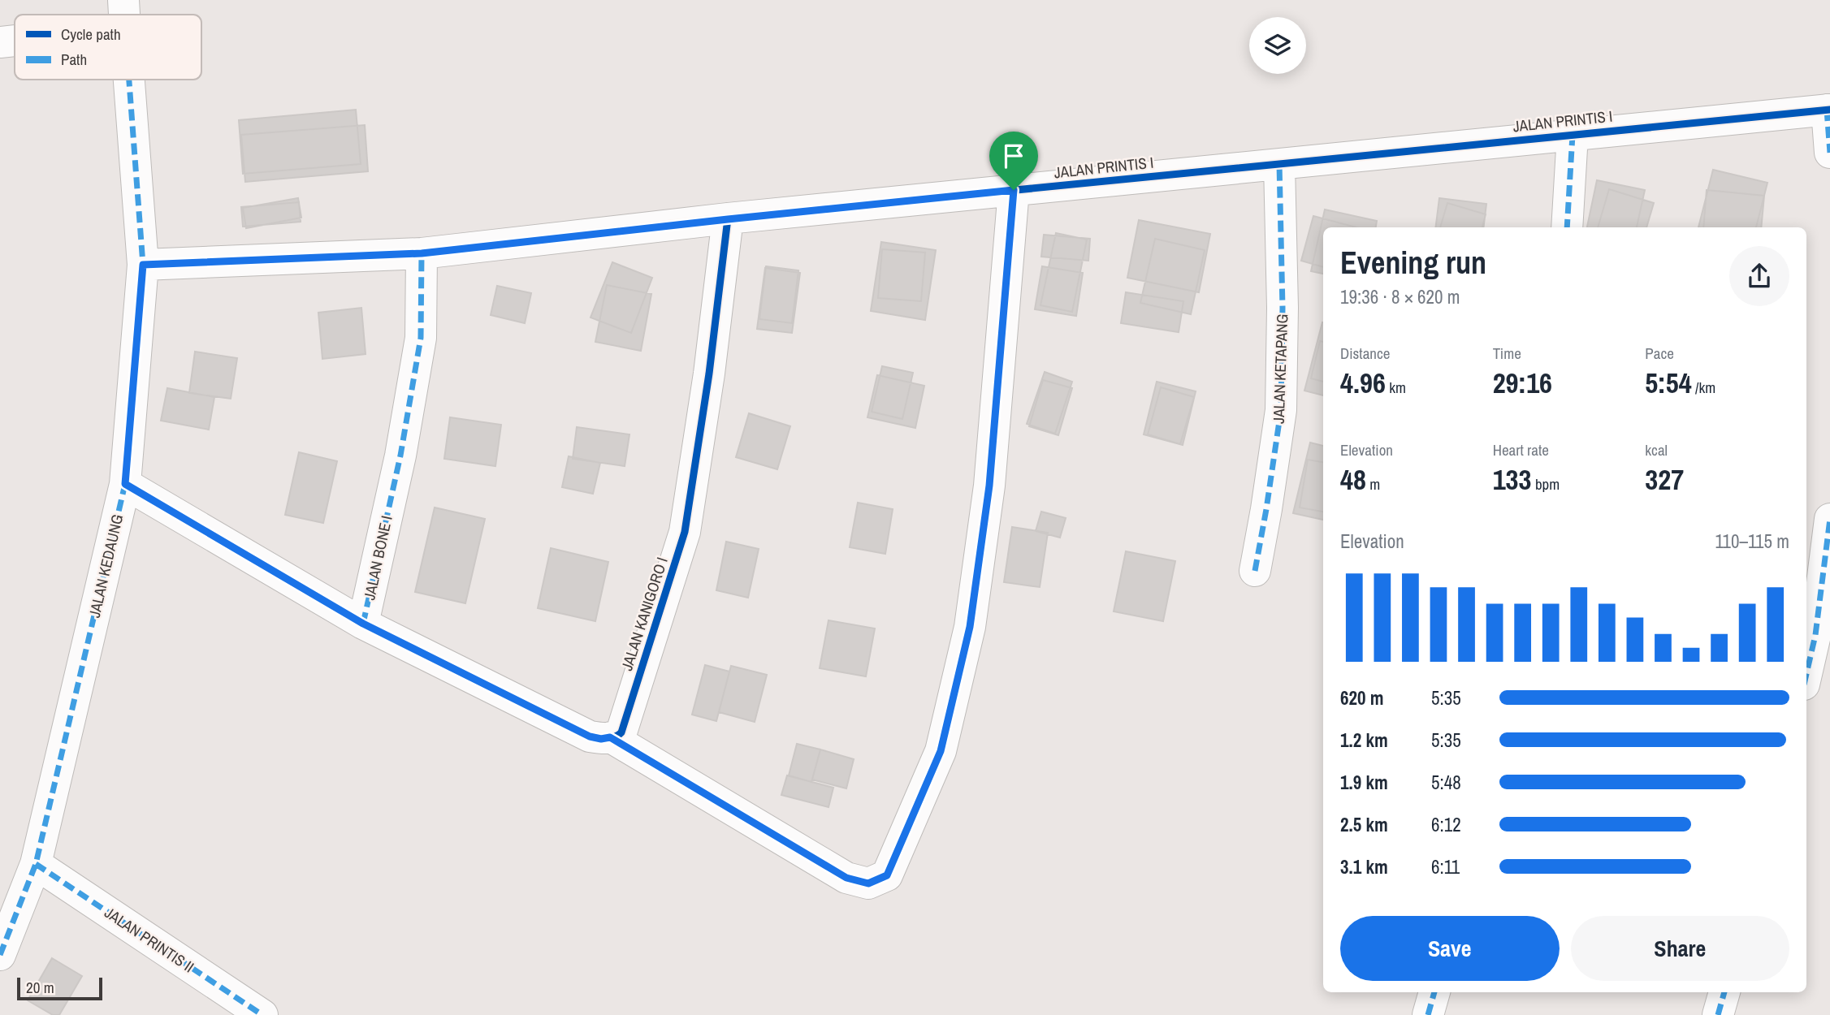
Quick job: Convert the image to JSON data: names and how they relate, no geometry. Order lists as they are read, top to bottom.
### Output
{
  "streets": {
    "street": [
      "JALAN PRINTIS I",
      "JALAN KETAPANG",
      "JALAN BONE I",
      "JALAN KEDAUNG",
      "JALAN KANIGORO I",
      "JALAN PRINTIS II"
    ]
  },
  "crossings": [
    ["JALAN PRINTIS I", "JALAN KETAPANG"],
    ["JALAN PRINTIS I", "JALAN BONE I"],
    ["JALAN PRINTIS I", "JALAN KEDAUNG"],
    ["JALAN PRINTIS I", "JALAN KANIGORO I"],
    ["JALAN BONE I", "JALAN KEDAUNG"],
    ["JALAN KEDAUNG", "JALAN PRINTIS II"]
  ],
  "legend": ["Cycle path", "Path"],
  "scale_bar": "20 m",
  "page": {
    "heading": ["Evening run", "19:36 · 8 × 620 m"],
    "stats": [
      ["Distance", "4.96 km"],
      ["Time", "29:16"],
      ["Pace", "5:54 /km"],
      ["Elevation", "48 m"],
      ["Heart rate", "133 bpm"],
      ["kcal", "327"]
    ],
    "chart": ["Elevation", "110–115 m"],
    "list": [
      {
        "name": "620 m",
        "note": "5:35"
      },
      {
        "name": "1.2 km",
        "note": "5:35"
      },
      {
        "name": "1.9 km",
        "note": "5:48"
      },
      {
        "name": "2.5 km",
        "note": "6:12"
      },
      {
        "name": "3.1 km",
        "note": "6:11"
      }
    ],
    "buttons": ["Save", "Share"],
    "scale": "20 m"
  }
}
